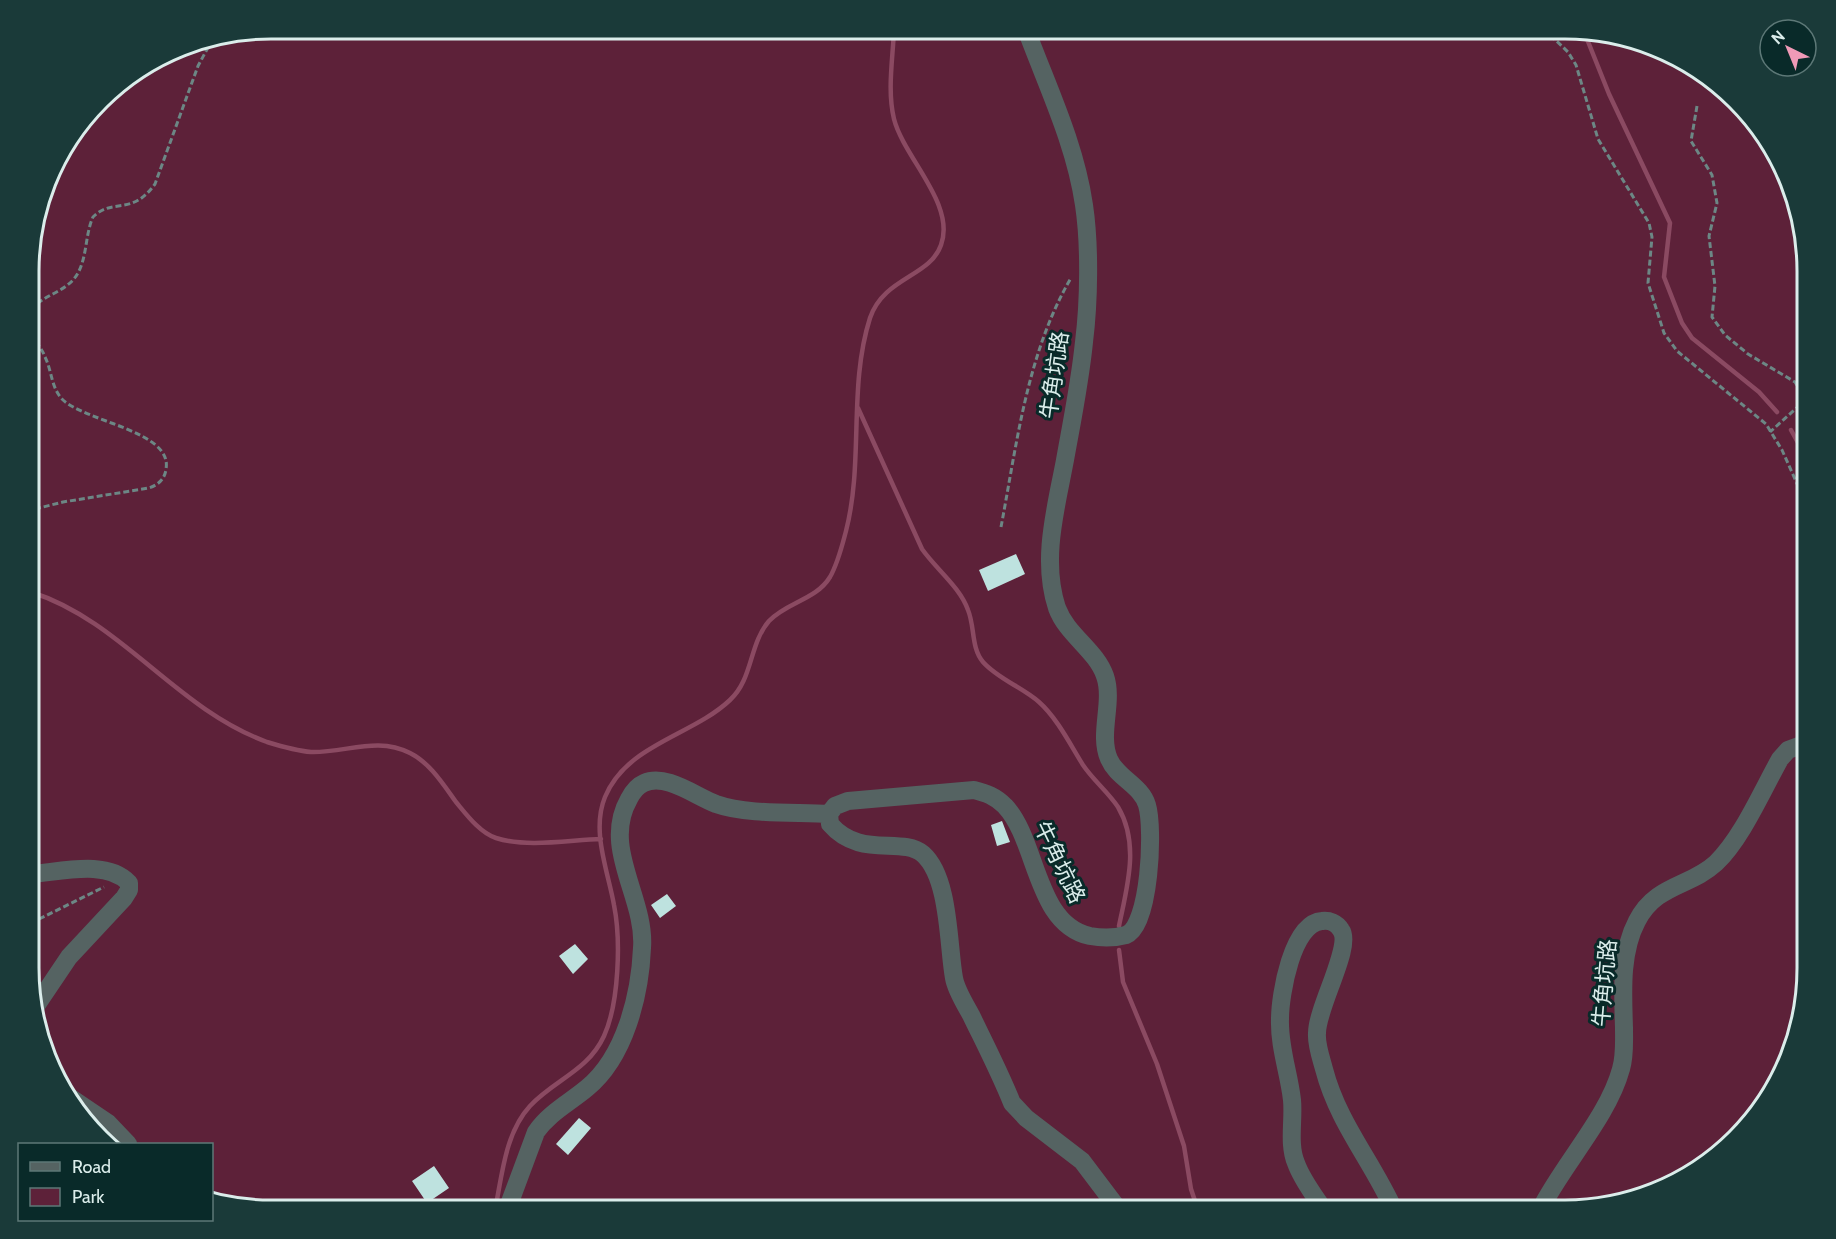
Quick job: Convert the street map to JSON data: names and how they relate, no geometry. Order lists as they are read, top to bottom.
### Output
{
  "streets": {
    "street": ["牛角坑路"]
  },
  "legend": ["Road", "Park"],
  "north": "top left"
}
